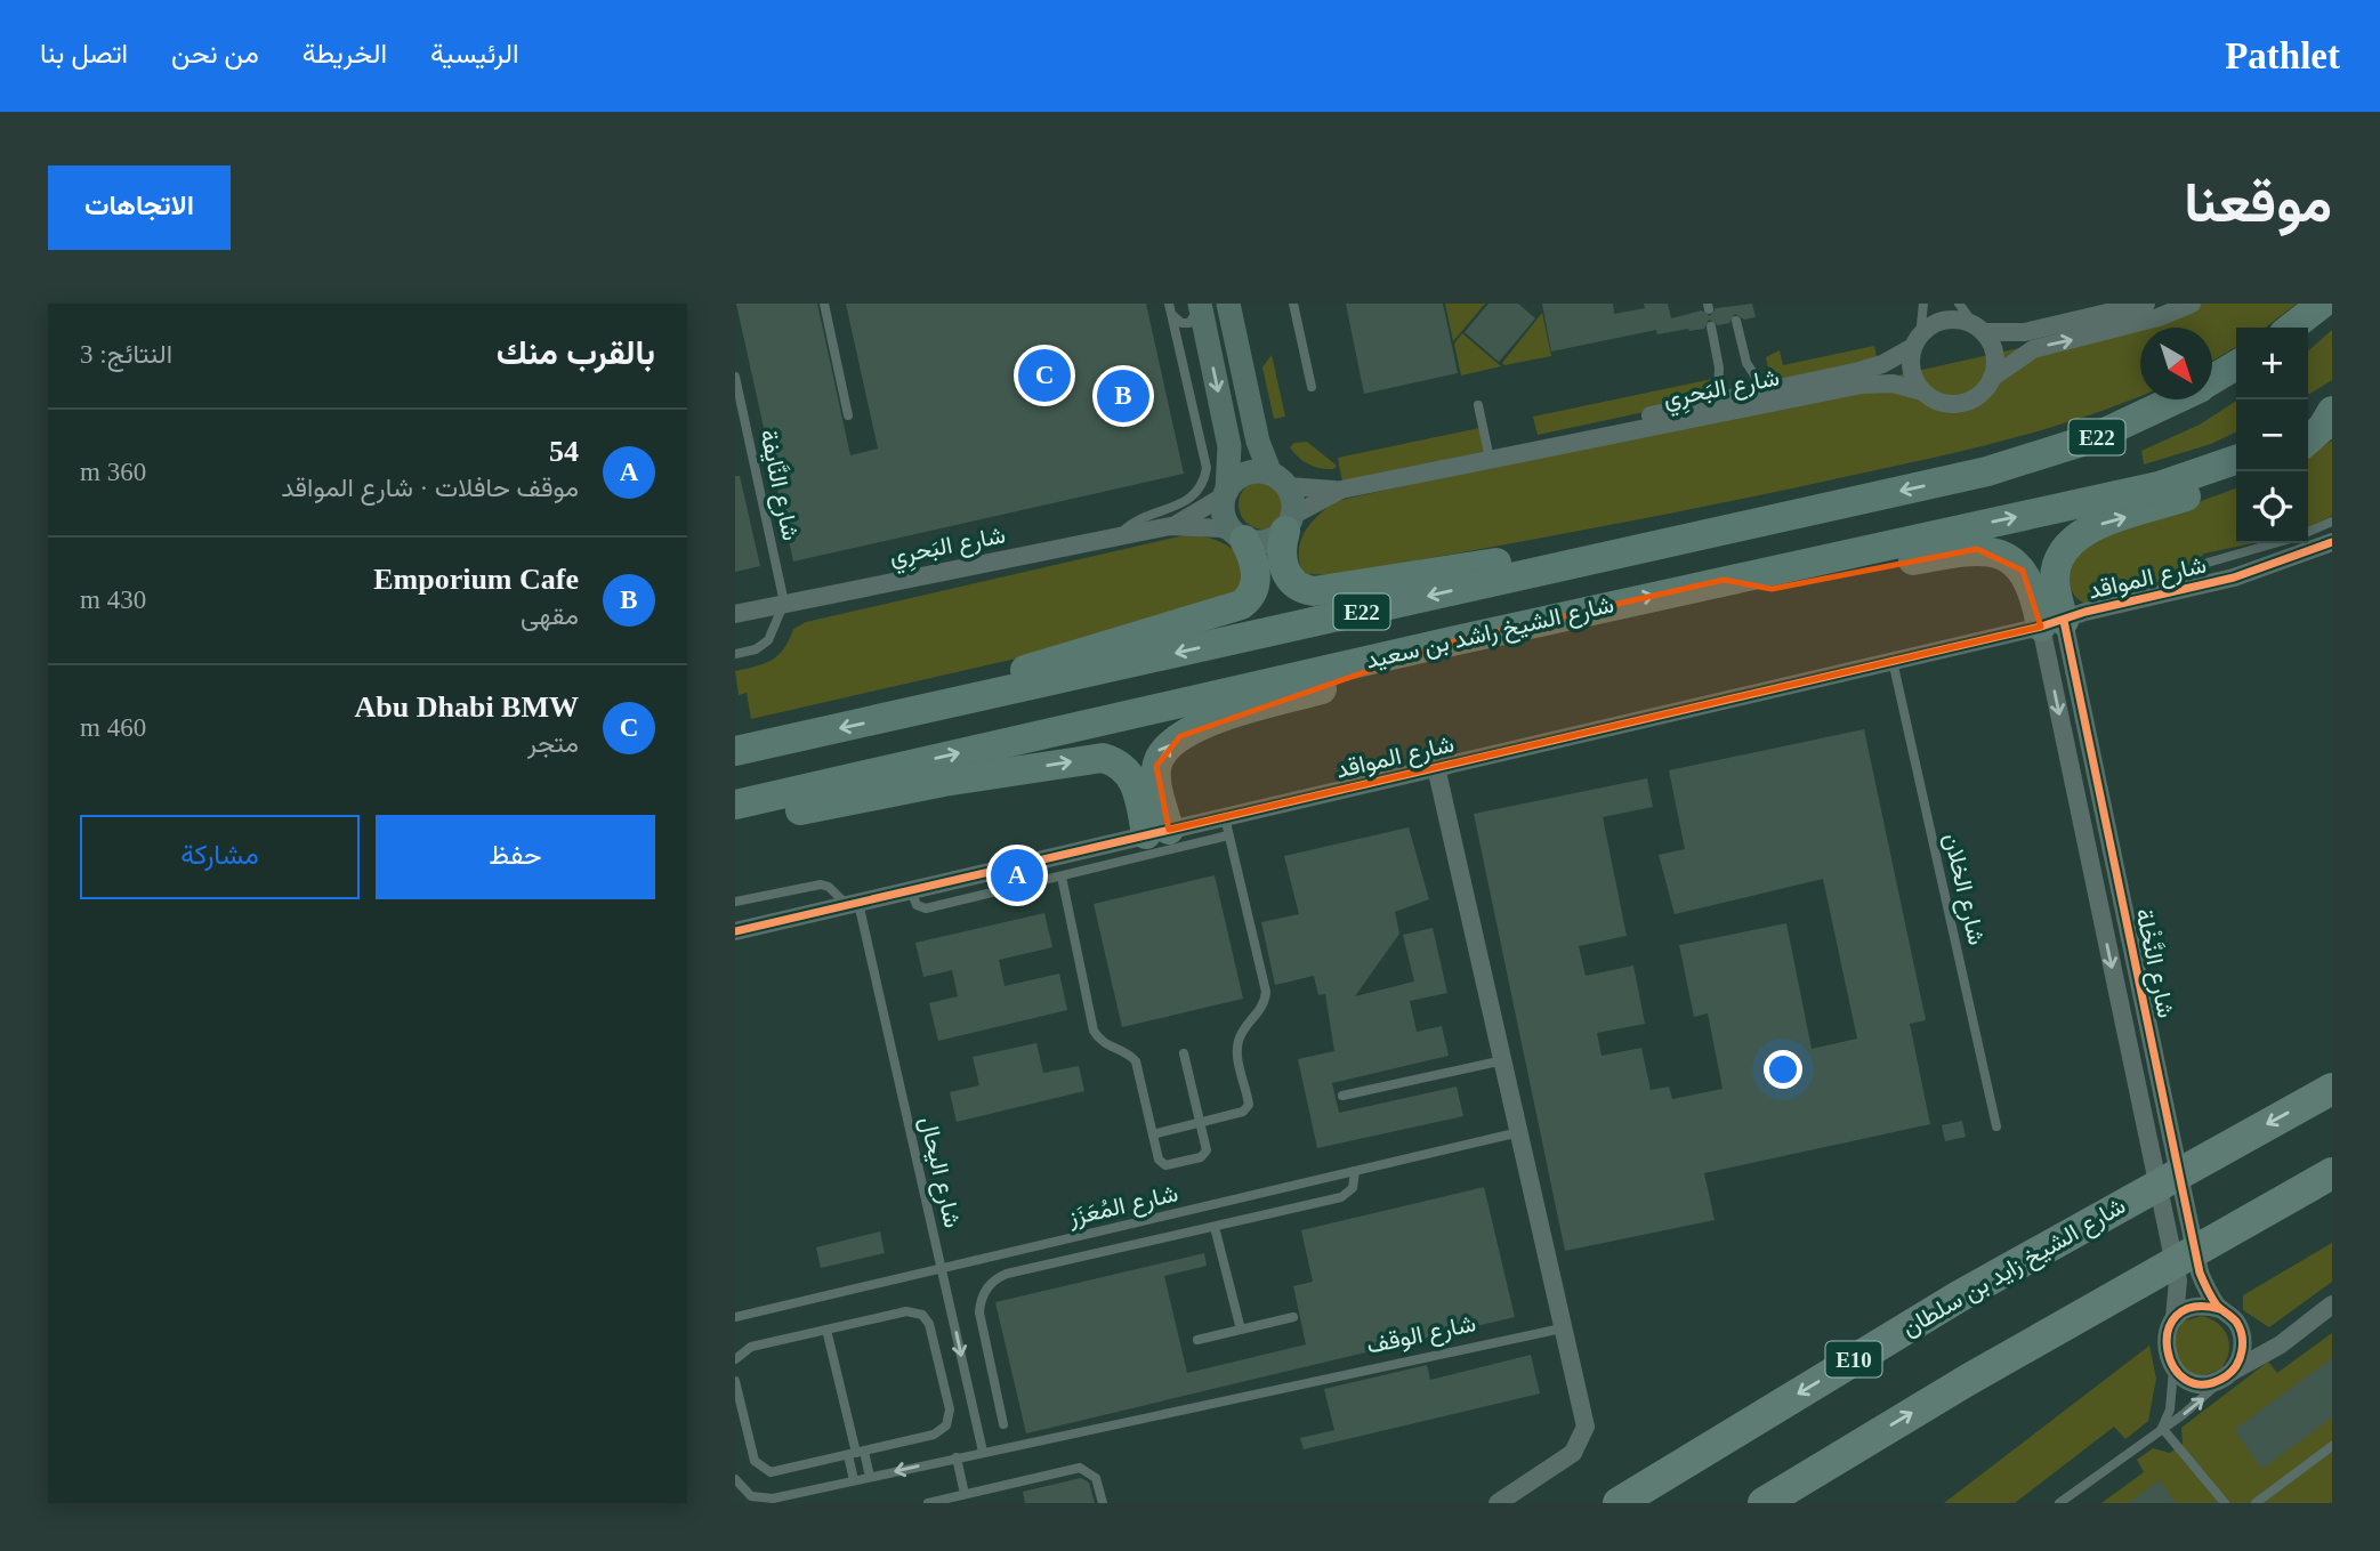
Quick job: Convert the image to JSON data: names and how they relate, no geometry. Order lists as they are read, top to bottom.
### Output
{
  "streets": {
    "highway": [
      "E22",
      "شارع الشيخ راشد بن سعيد",
      "شارع الشيخ زايد بن سلطان",
      "E10"
    ],
    "street": ["شارع البَحرِي", "شارع المواقد", "شارع النَّخْلة"],
    "lane": [
      "شارع النَّايفة",
      "شارع الخلان",
      "شارع اليحال",
      "شارع المُعَزَز",
      "شارع الوقف"
    ]
  },
  "crossings": [
    ["شارع البَحرِي", "شارع النَّايفة"],
    ["شارع المواقد", "شارع الخلان"],
    ["شارع المواقد", "شارع النَّخْلة"],
    ["شارع المواقد", "شارع اليحال"],
    ["شارع اليحال", "شارع المُعَزَز"],
    ["شارع اليحال", "شارع الوقف"]
  ],
  "north": "bottom right",
  "page": {
    "header": "Pathlet",
    "nav": [
      "الرئيسية",
      "الخريطة",
      "من نحن",
      "اتصل بنا"
    ],
    "title": "موقعنا",
    "buttons": [
      "الاتجاهات",
      ["حفظ", "مشاركة"]
    ],
    "heading": ["بالقرب منك", "النتائج: 3"],
    "map_buttons": ["+", "−"],
    "pins": ["C", "B", "A"],
    "list": [
      {
        "mark": "A",
        "name": "54",
        "note": "موقف حافلات · شارع المواقد",
        "value": "360 m"
      },
      {
        "mark": "B",
        "name": "Emporium Cafe",
        "note": "مقهى",
        "value": "430 m"
      },
      {
        "mark": "C",
        "name": "Abu Dhabi BMW",
        "note": "متجر",
        "value": "460 m"
      }
    ]
  }
}
